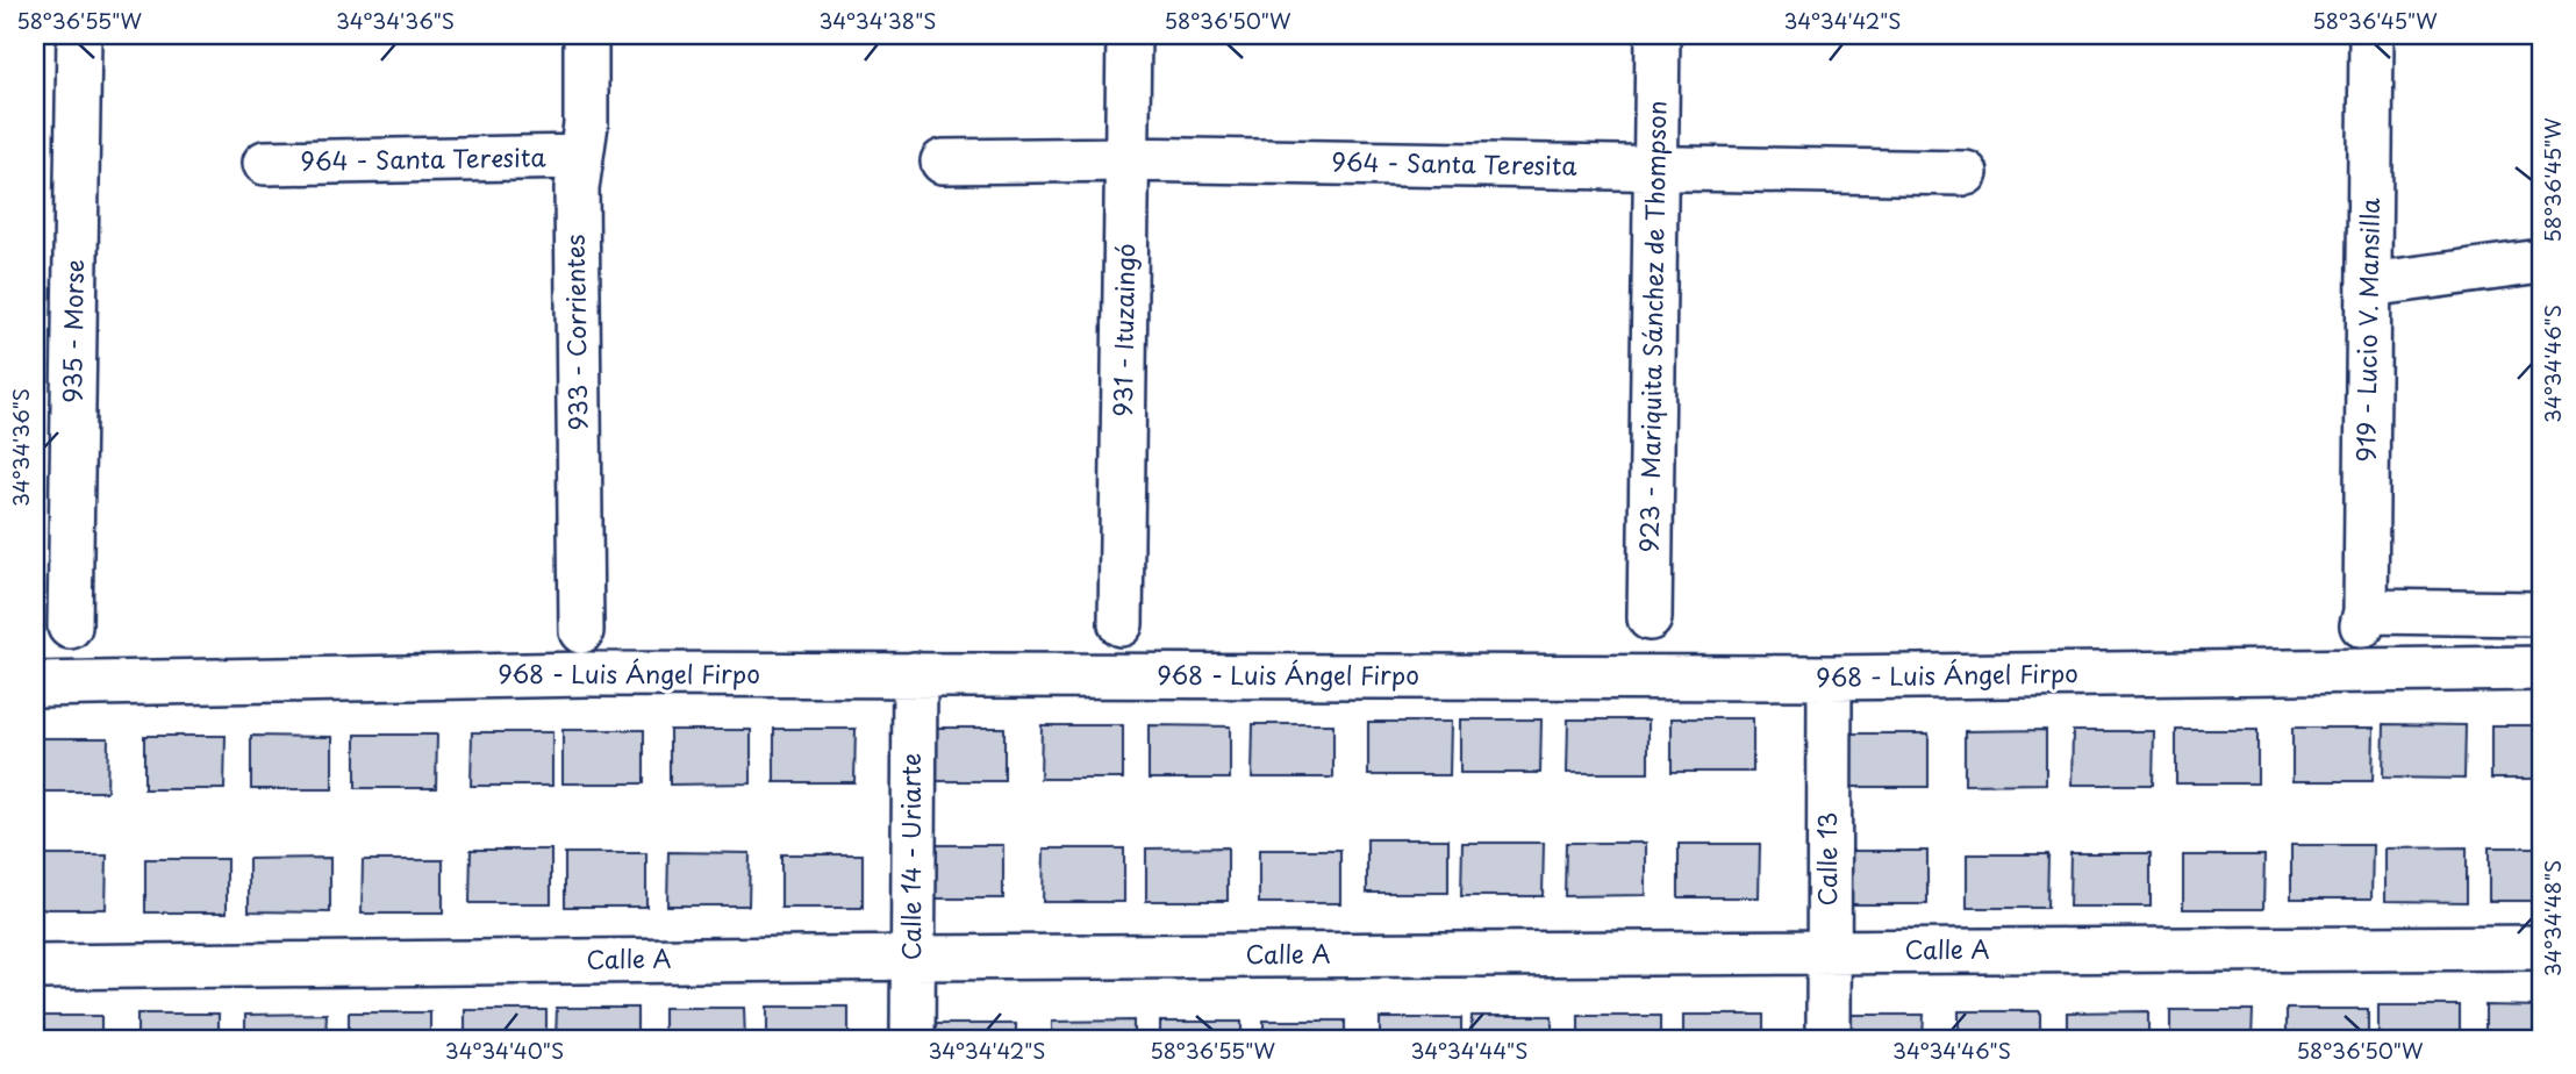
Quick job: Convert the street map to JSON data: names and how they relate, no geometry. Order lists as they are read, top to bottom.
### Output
{
  "streets": {
    "street": [
      "964 - Santa Teresita",
      "923 - Mariquita Sánchez de Thompson",
      "931 - Ituzaingó",
      "919 - Lucio V. Mansilla",
      "935 - Morse",
      "933 - Corrientes",
      "968 - Luis Ángel Firpo",
      "Calle 14 - Uriarte",
      "Calle 13",
      "Calle A"
    ]
  },
  "crossings": [
    ["964 - Santa Teresita", "923 - Mariquita Sánchez de Thompson"],
    ["964 - Santa Teresita", "931 - Ituzaingó"],
    ["964 - Santa Teresita", "933 - Corrientes"],
    ["968 - Luis Ángel Firpo", "Calle 14 - Uriarte"],
    ["968 - Luis Ángel Firpo", "Calle 13"],
    ["Calle 14 - Uriarte", "Calle A"],
    ["Calle 13", "Calle A"]
  ],
  "coordinates": [
    "58°36'55\"W",
    "34°34'36\"S",
    "34°34'38\"S",
    "58°36'50\"W",
    "34°34'42\"S",
    "58°36'45\"W",
    "34°34'46\"S",
    "34°34'48\"S",
    "34°34'40\"S",
    "34°34'44\"S"
  ]
}
